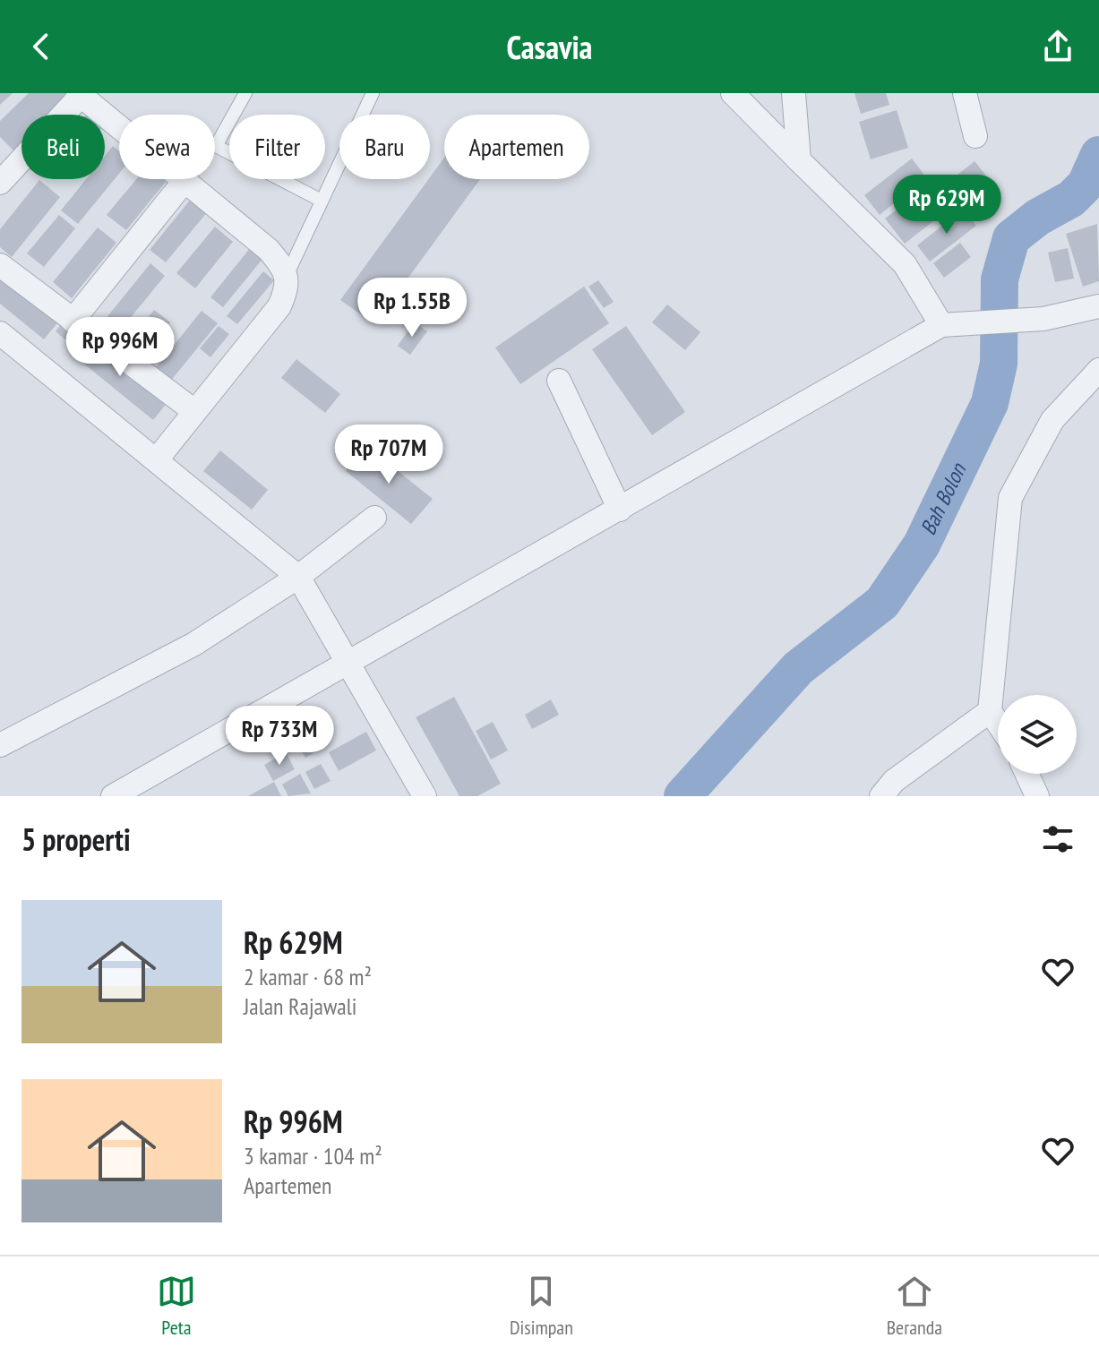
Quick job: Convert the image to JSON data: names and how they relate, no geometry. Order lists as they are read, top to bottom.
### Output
{
  "water": ["Bah Bolon"],
  "page": {
    "header": "Casavia",
    "chip": [
      "Beli",
      "Sewa",
      "Filter",
      "Baru",
      "Apartemen"
    ],
    "price": [
      "Rp 629M",
      "Rp 1.55B",
      "Rp 996M",
      "Rp 707M",
      "Rp 733M"
    ],
    "heading": "5 properti",
    "list": [
      {
        "name": "Rp 629M",
        "note": "2 kamar · 68 m² · Jalan Rajawali"
      },
      {
        "name": "Rp 996M",
        "note": "3 kamar · 104 m² · Apartemen"
      }
    ],
    "tabs": ["Peta", "Disimpan", "Beranda"]
  }
}
